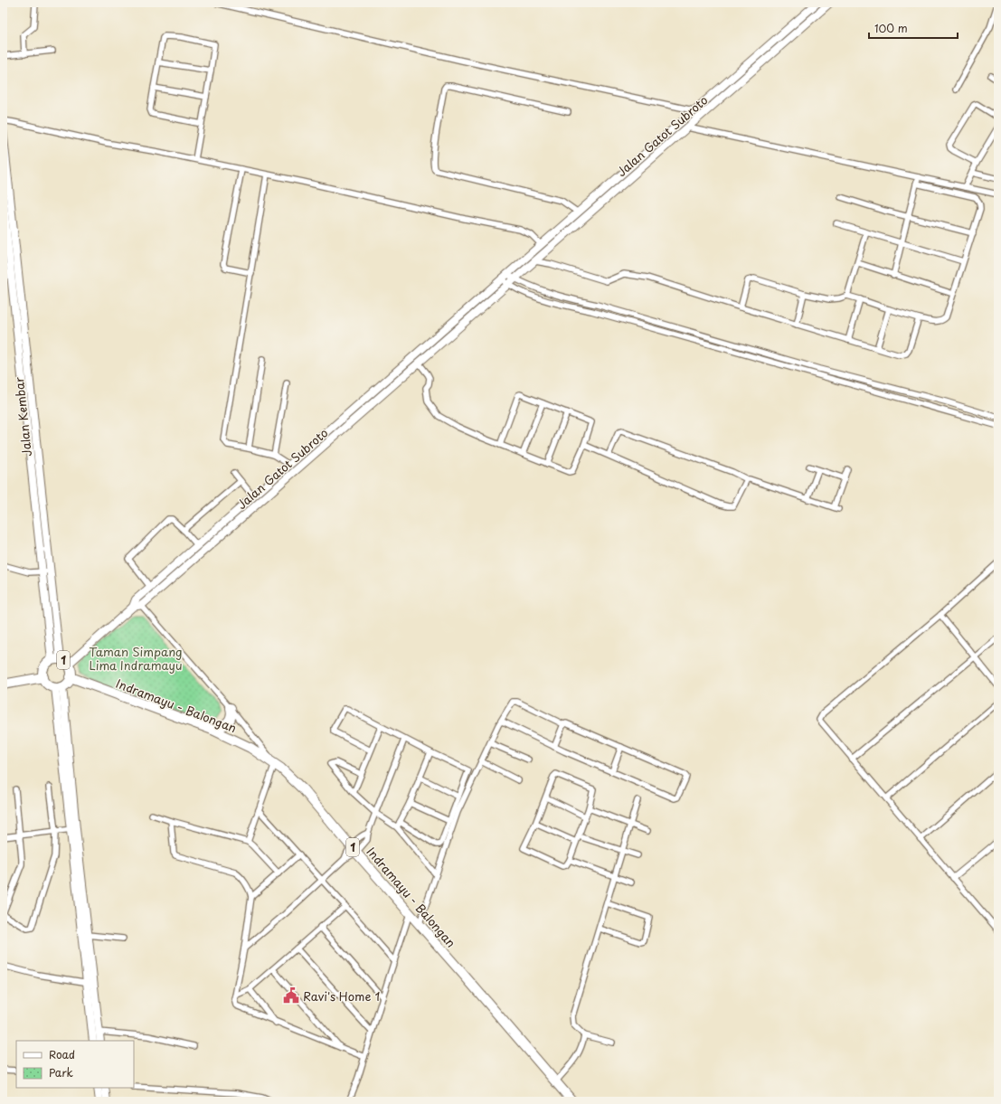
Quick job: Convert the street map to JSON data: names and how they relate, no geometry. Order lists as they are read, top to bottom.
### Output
{
  "streets": {
    "highway": ["1", "Indramayu - Balongan"],
    "street": ["Jalan Gatot Subroto", "Jalan Kembar"]
  },
  "crossings": [
    ["Jalan Kembar", "1"],
    ["Jalan Kembar", "Indramayu - Balongan"],
    ["1", "Indramayu - Balongan"]
  ],
  "parks": ["Taman Simpang Lima Indramayu"],
  "places": {
    "public building": ["Ravi's Home 1"]
  },
  "legend": ["Road", "Park"],
  "scale_bar": "100 m"
}
